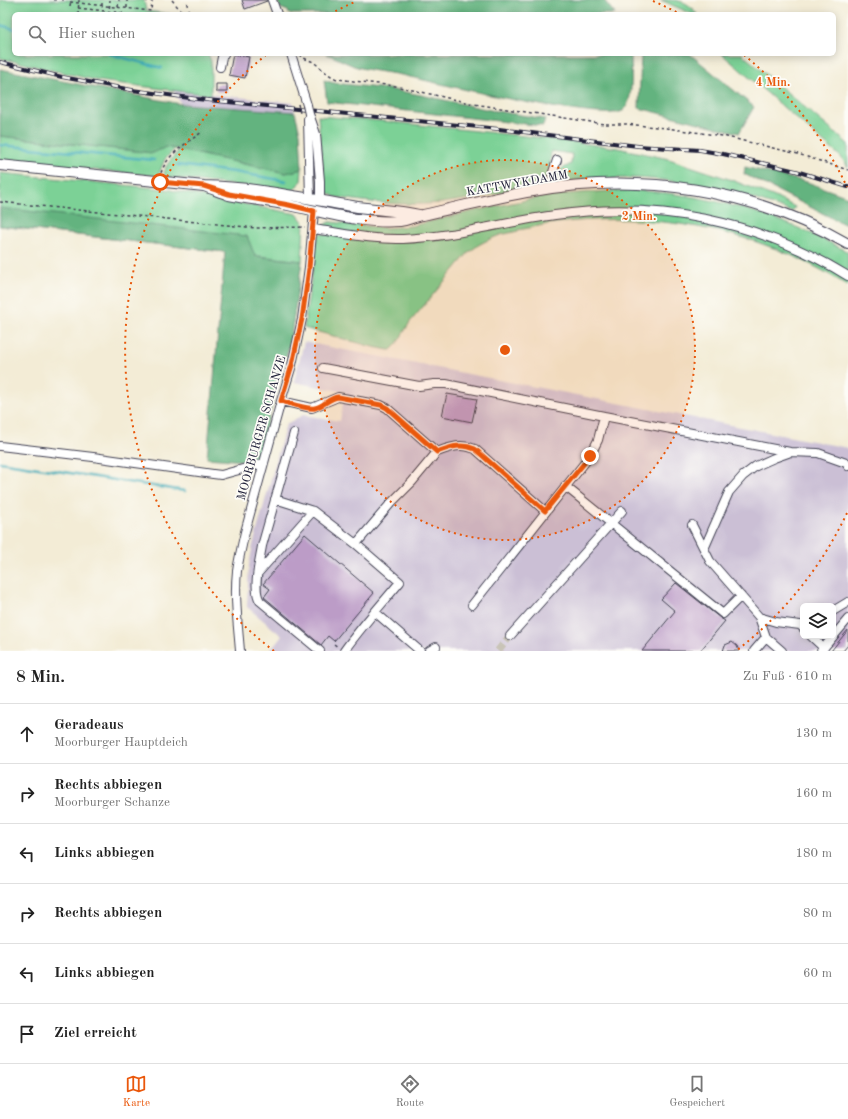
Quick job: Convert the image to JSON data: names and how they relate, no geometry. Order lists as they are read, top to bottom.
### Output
{
  "streets": {
    "main road": ["KATTWYKDAMM"],
    "street": ["MOORBURGER SCHANZE"]
  },
  "crossings": [
    ["KATTWYKDAMM", "MOORBURGER SCHANZE"]
  ],
  "page": {
    "search": "Hier suchen",
    "heading": ["8 Min.", "Zu Fuß · 610 m"],
    "list": [
      ["Geradeaus", "Moorburger Hauptdeich", "130 m"],
      ["Rechts abbiegen", "Moorburger Schanze", "160 m"],
      ["Links abbiegen", "180 m"],
      ["Rechts abbiegen", "80 m"],
      ["Links abbiegen", "60 m"],
      "Ziel erreicht"
    ],
    "nav": ["Karte", "Route", "Gespeichert"]
  },
  "rings": ["4 Min.", "2 Min."]
}
